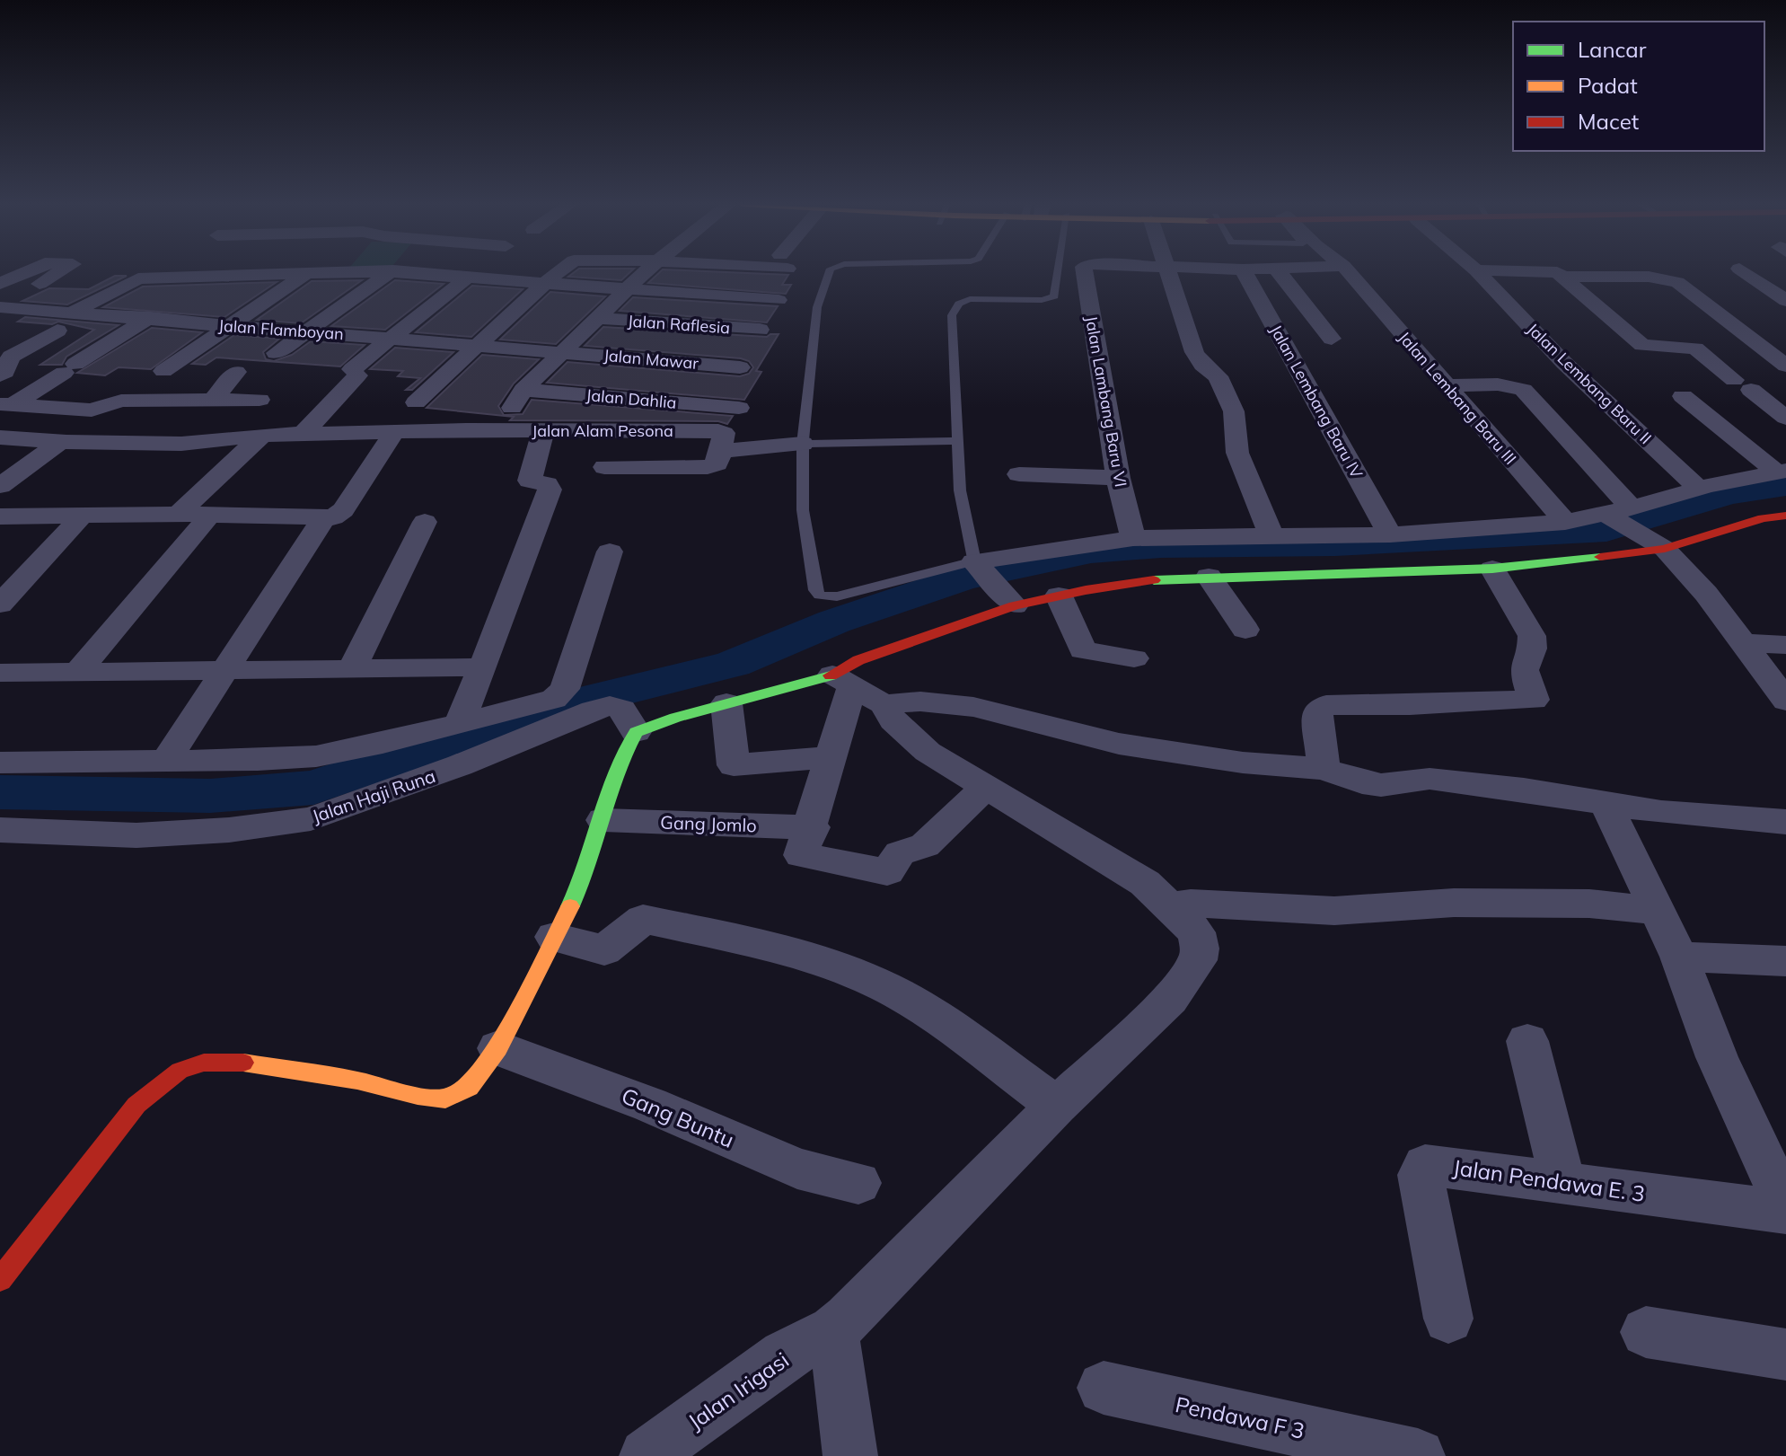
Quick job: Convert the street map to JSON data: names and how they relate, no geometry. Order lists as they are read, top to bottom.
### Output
{
  "streets": {
    "street": [
      "Jalan Raflesia",
      "Jalan Flamboyan",
      "Jalan Mawar",
      "Jalan Lembang Baru II",
      "Jalan Lembang Baru III",
      "Jalan Dahlia",
      "Jalan Lambang Baru VI",
      "Jalan Lembang Baru IV",
      "Jalan Alam Pesona",
      "Jalan Haji Runa",
      "Gang Jomlo",
      "Gang Buntu",
      "Jalan Pendawa E. 3",
      "Jalan Irigasi",
      "Pendawa F 3"
    ]
  },
  "crossings": [
    ["Jalan Flamboyan", "Jalan Mawar"],
    ["Jalan Flamboyan", "Jalan Dahlia"],
    ["Jalan Mawar", "Jalan Dahlia"]
  ],
  "legend": ["Lancar", "Padat", "Macet"]
}
